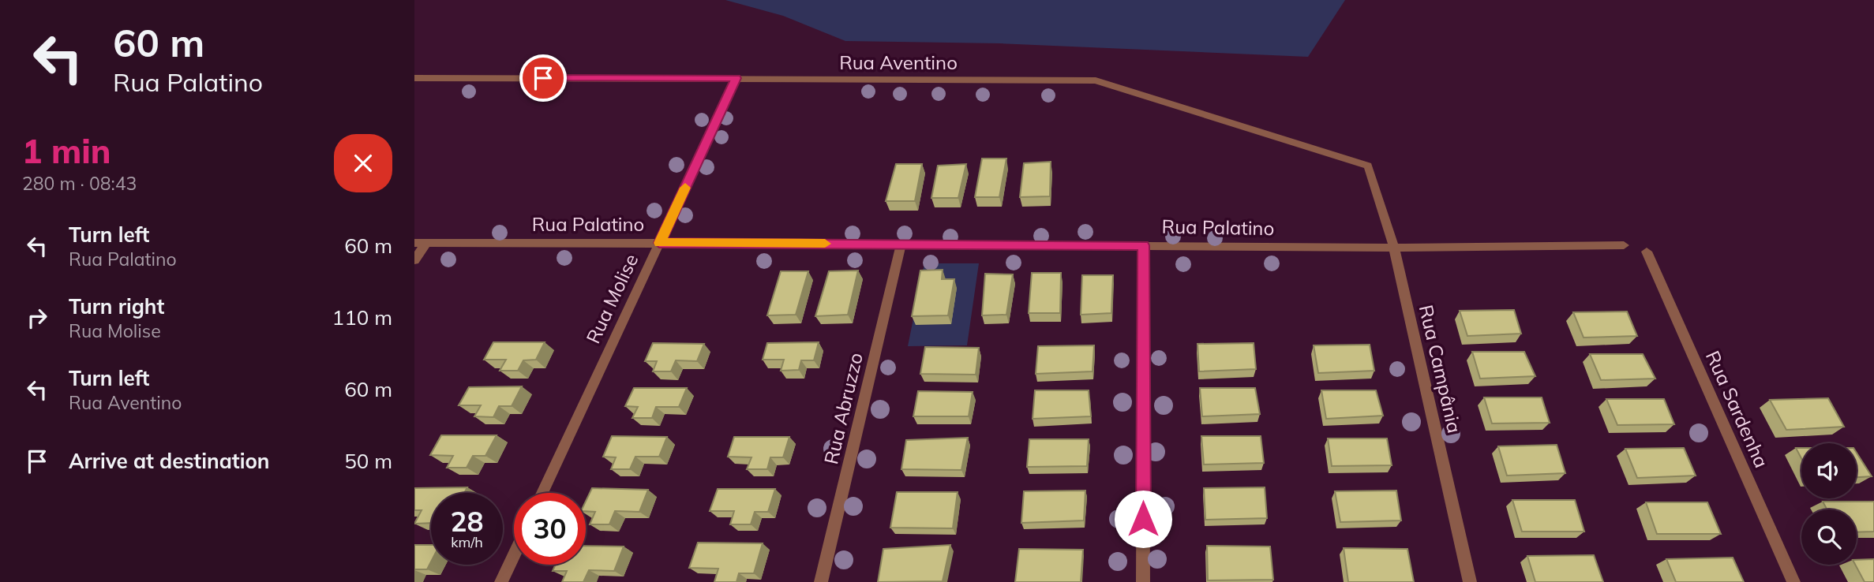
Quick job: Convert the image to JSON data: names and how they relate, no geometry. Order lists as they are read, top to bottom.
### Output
{
  "streets": {
    "street": [
      "Rua Aventino",
      "Rua Palatino",
      "Rua Molise",
      "Rua Campânia",
      "Rua Abruzzo",
      "Rua Sardenha"
    ]
  },
  "crossings": [
    ["Rua Aventino", "Rua Molise"],
    ["Rua Aventino", "Rua Campânia"],
    ["Rua Palatino", "Rua Molise"],
    ["Rua Palatino", "Rua Campânia"],
    ["Rua Palatino", "Rua Abruzzo"]
  ],
  "page": {
    "turn": ["60 m", "Rua Palatino"],
    "heading": ["1 min", "280 m · 08:43"],
    "list": [
      {
        "name": "Turn left",
        "note": "Rua Palatino",
        "value": "60 m"
      },
      {
        "name": "Turn right",
        "note": "Rua Molise",
        "value": "110 m"
      },
      {
        "name": "Turn left",
        "note": "Rua Aventino",
        "value": "60 m"
      },
      {
        "name": "Arrive at destination",
        "value": "50 m"
      }
    ],
    "speed": "28 km/h",
    "limit": "30"
  }
}
